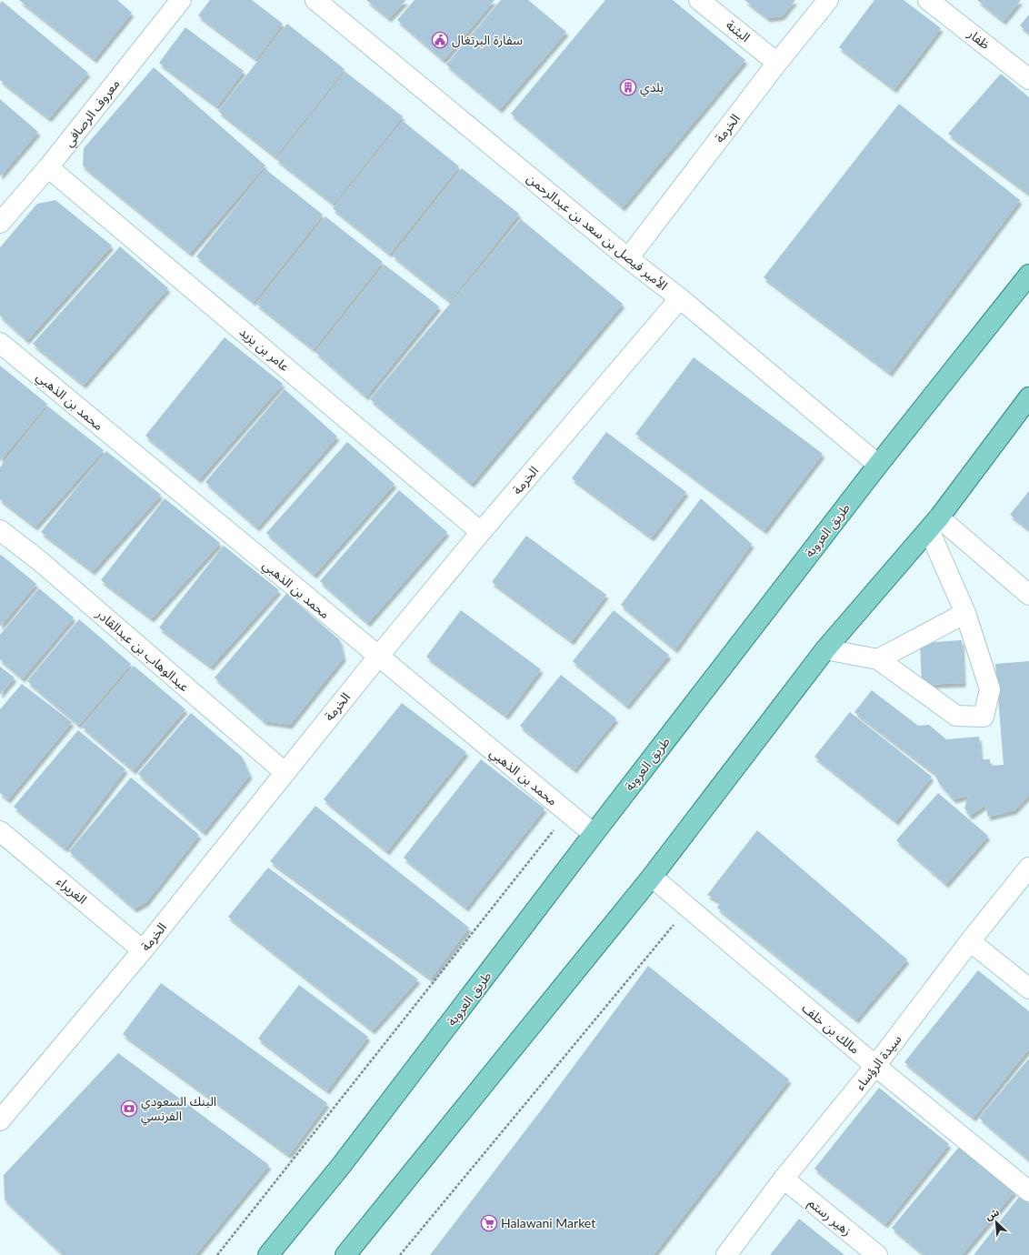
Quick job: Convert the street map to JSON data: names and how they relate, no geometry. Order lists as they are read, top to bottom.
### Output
{
  "streets": {
    "main road": ["طريق العروبة"],
    "street": [
      "البثنة",
      "ظفار",
      "معروف الرصافي",
      "الخرمة",
      "الأمير فيصل بن سعد بن عبدالرحمن",
      "عامر بن يزيد",
      "محمد بن الذهبي",
      "عبدالوهاب بن عبدالقادر",
      "الغريراء",
      "مالك بن خلف",
      "سيدة الرؤساء",
      "زهير رستم"
    ]
  },
  "crossings": [
    ["البثنة", "الخرمة"],
    ["معروف الرصافي", "عامر بن يزيد"],
    ["الخرمة", "الأمير فيصل بن سعد بن عبدالرحمن"],
    ["الخرمة", "عامر بن يزيد"],
    ["الخرمة", "محمد بن الذهبي"],
    ["الخرمة", "عبدالوهاب بن عبدالقادر"],
    ["الخرمة", "الغريراء"],
    ["الأمير فيصل بن سعد بن عبدالرحمن", "طريق العروبة"],
    ["محمد بن الذهبي", "طريق العروبة"],
    ["مالك بن خلف", "سيدة الرؤساء"],
    ["سيدة الرؤساء", "زهير رستم"]
  ],
  "places": {
    "public building": ["سفارة البرتغال"],
    "building": ["بلدي"],
    "bank": ["البنك السعودي الفرنسي"],
    "supermarket": ["Halawani Market"]
  },
  "north": "top left"
}
